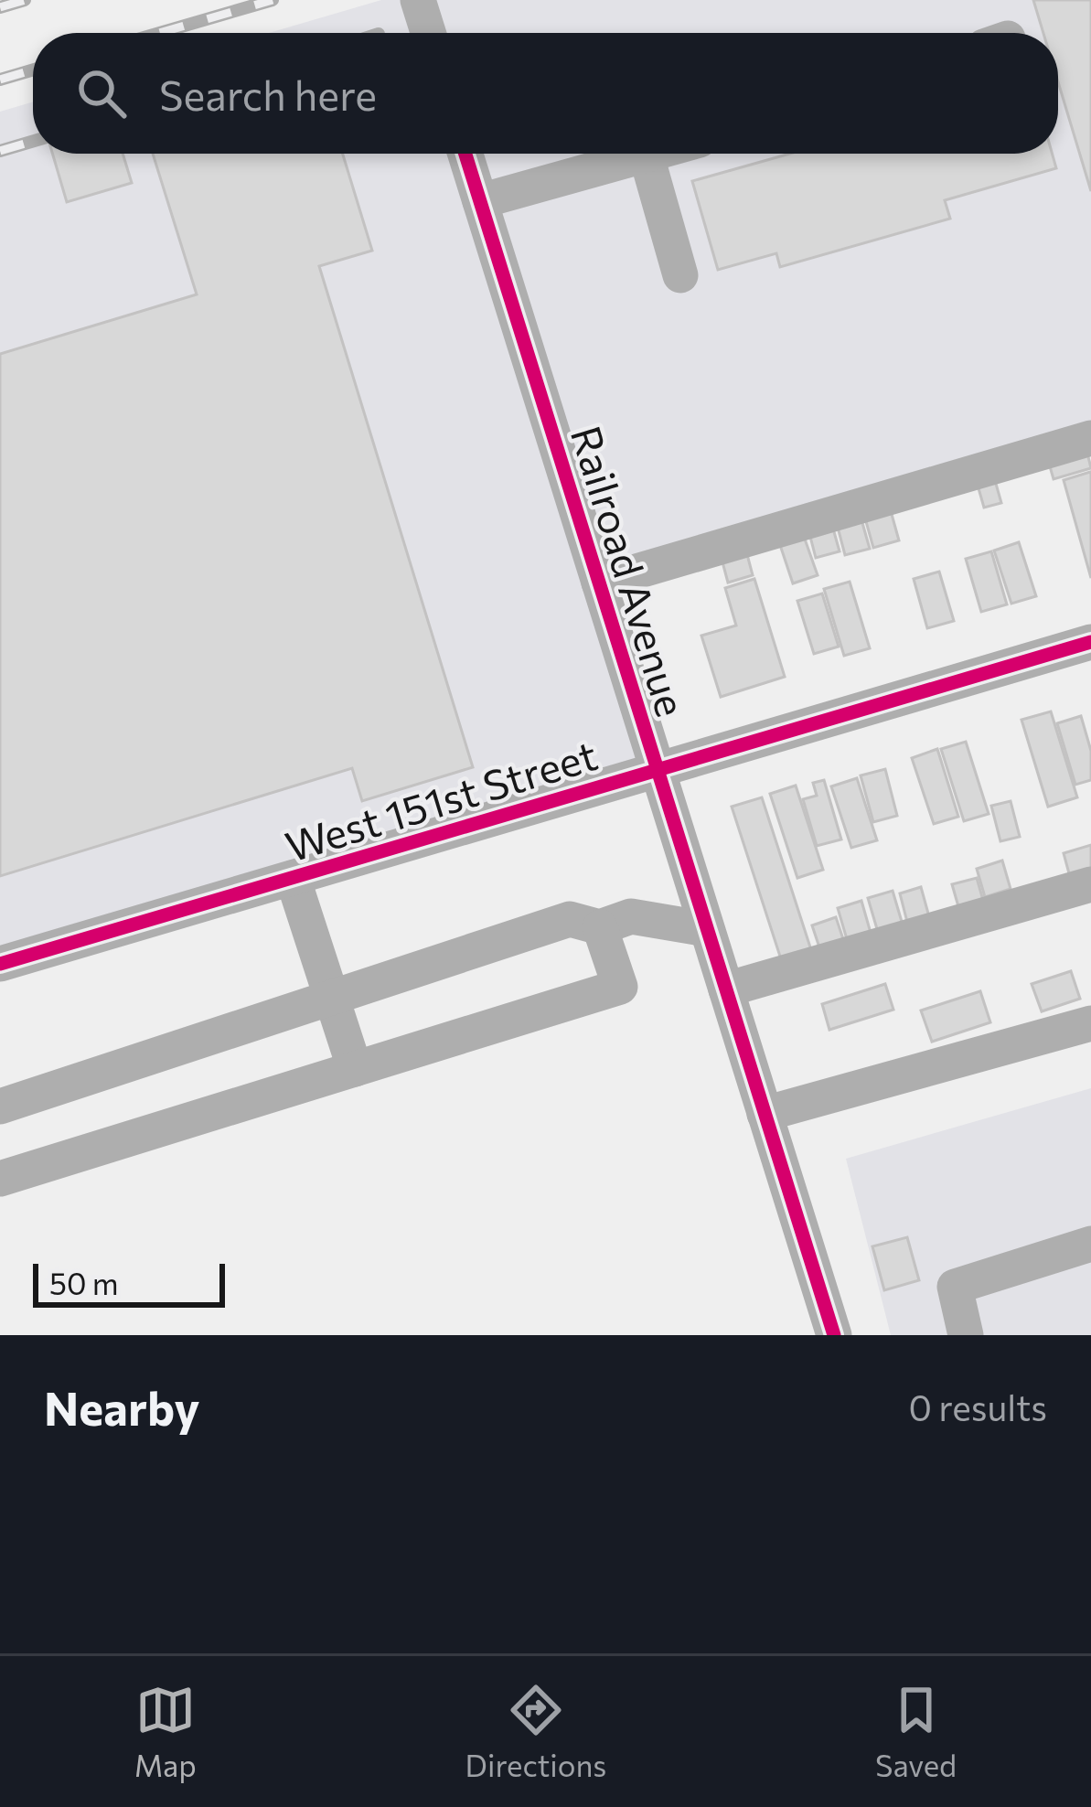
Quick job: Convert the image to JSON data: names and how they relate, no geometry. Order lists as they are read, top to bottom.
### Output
{
  "streets": {
    "street": ["Railroad Avenue", "West 151st Street"]
  },
  "crossings": [
    ["Railroad Avenue", "West 151st Street"]
  ],
  "scale_bar": "50 m",
  "page": {
    "search": "Search here",
    "scale": "50 m",
    "heading": ["Nearby", "0 results"],
    "nav": ["Map", "Directions", "Saved"]
  }
}
